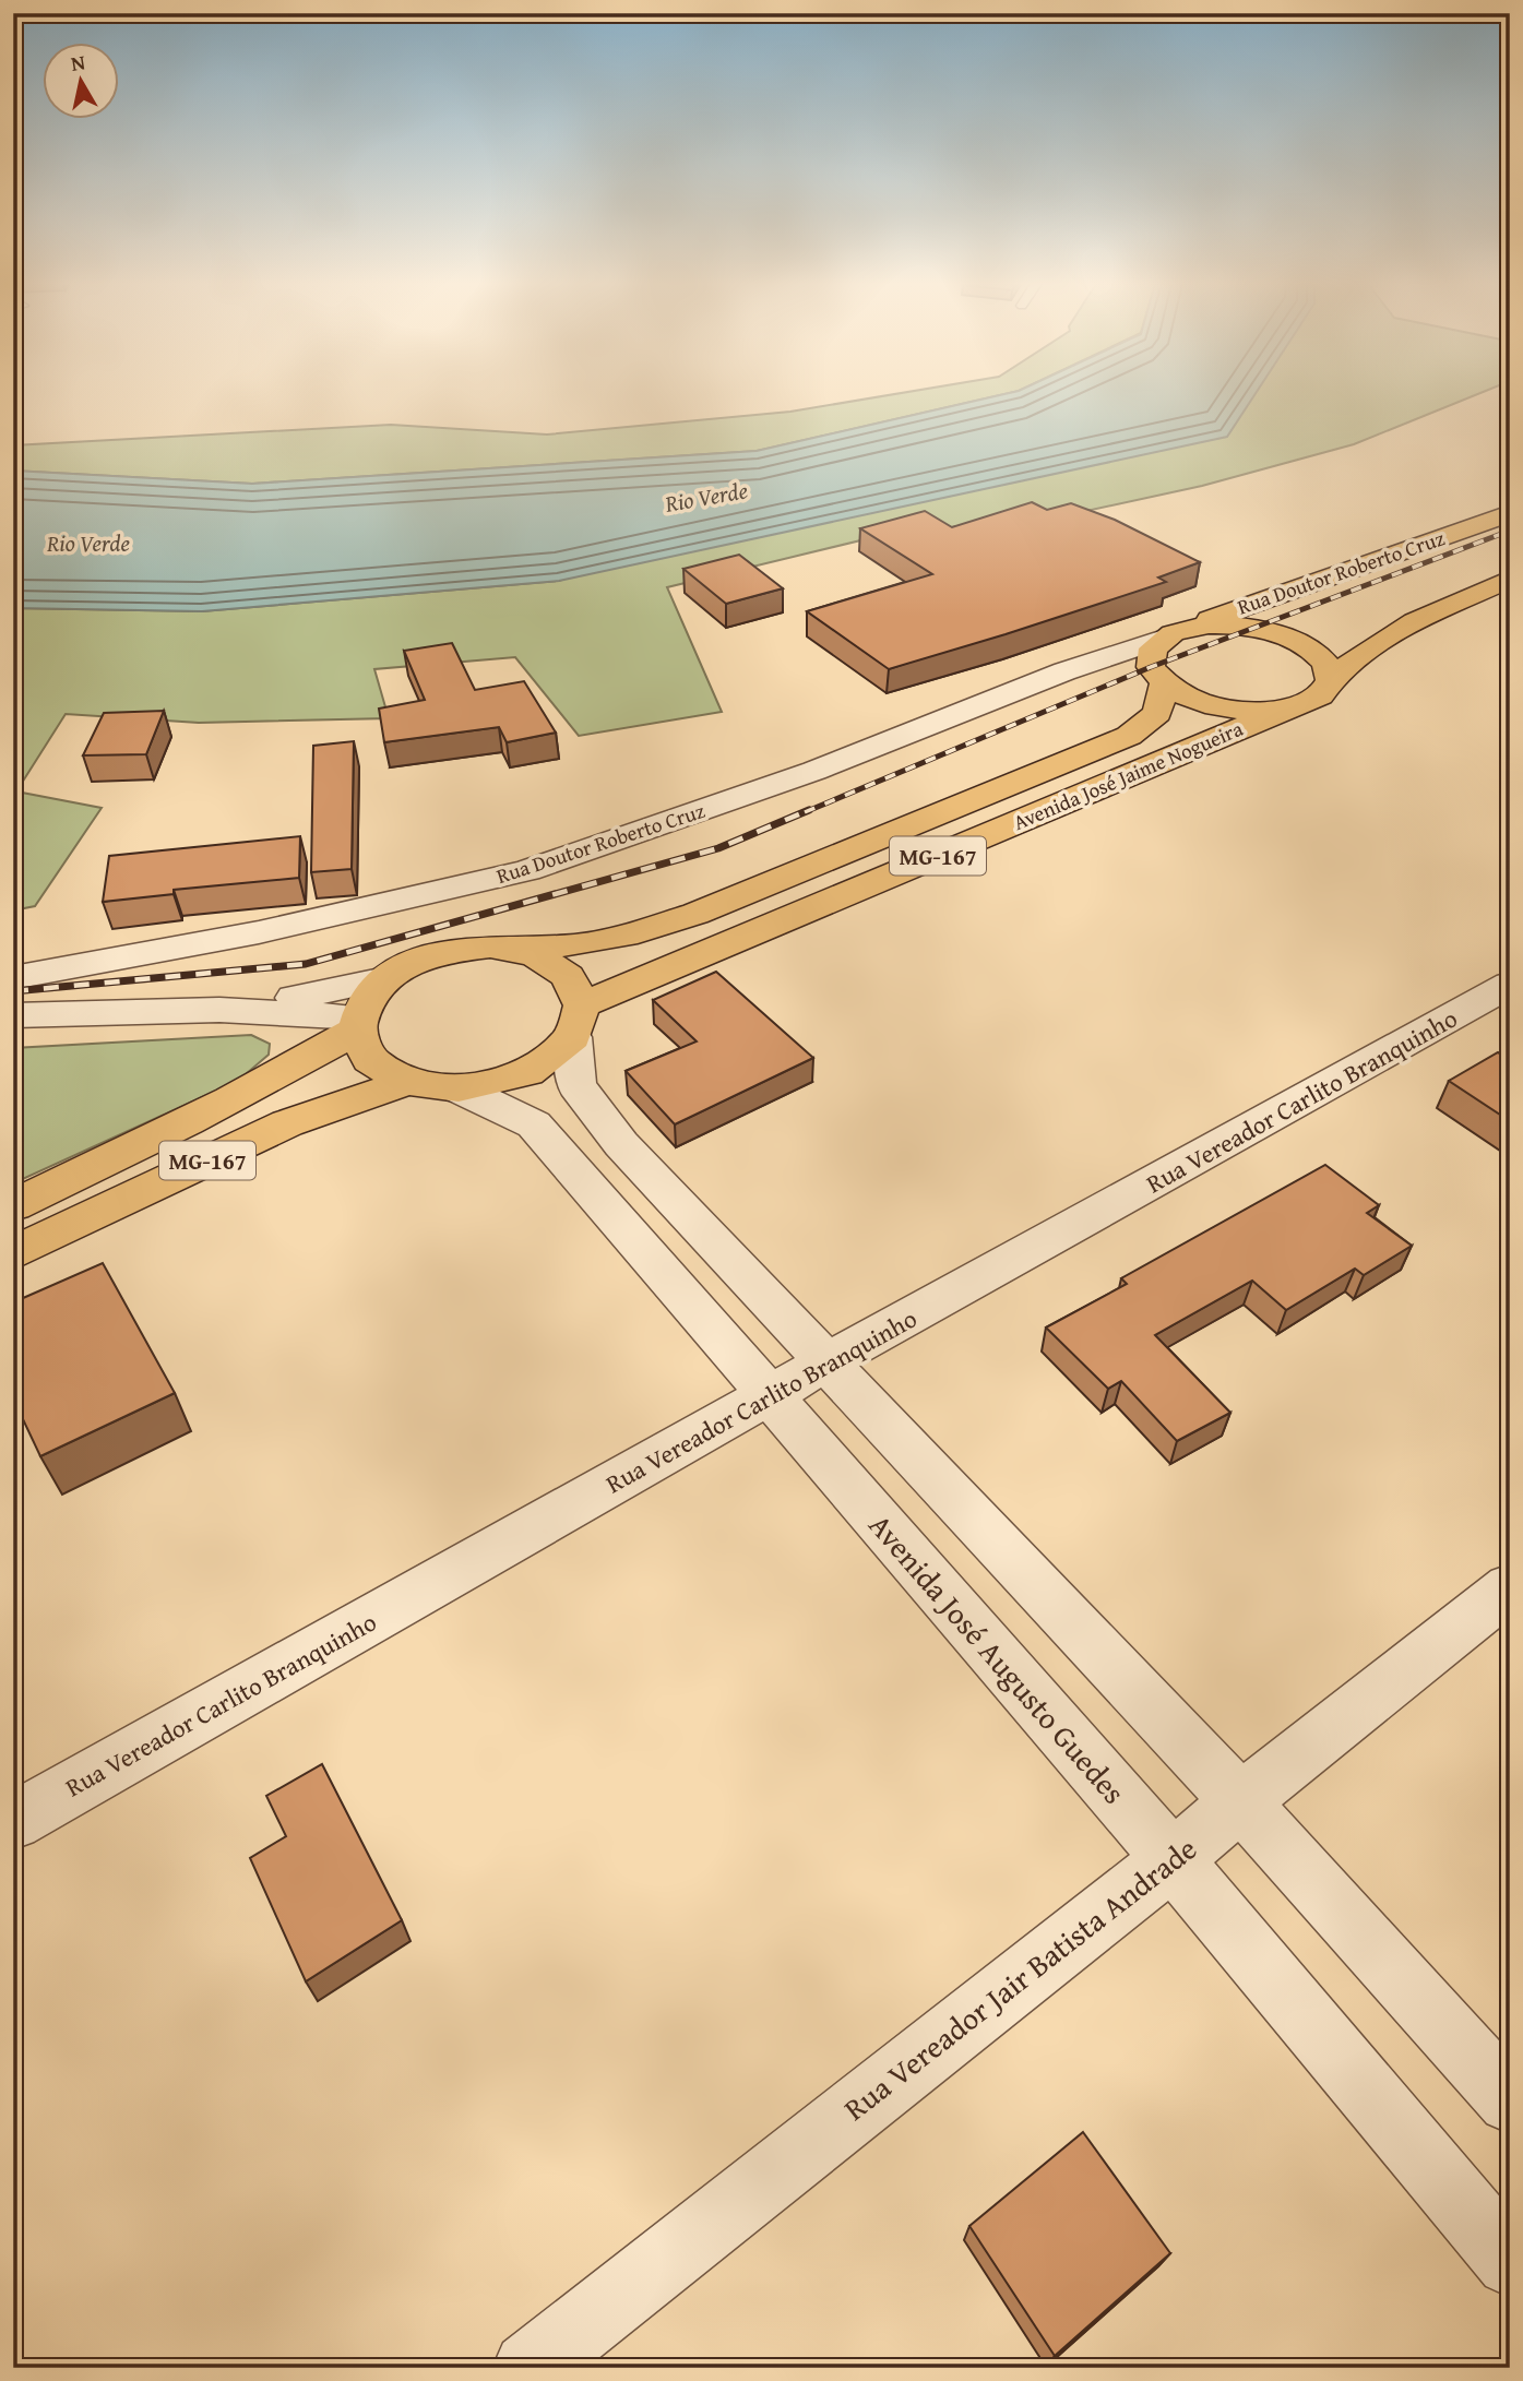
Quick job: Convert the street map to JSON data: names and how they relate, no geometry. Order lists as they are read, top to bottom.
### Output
{
  "streets": {
    "main road": ["Rua Doutor Roberto Cruz", "Avenida José Jaime Nogueira", "MG-167"],
    "street": ["Rua Vereador Carlito Branquinho", "Avenida José Augusto Guedes", "Rua Vereador Jair Batista Andrade"]
  },
  "crossings": [
    ["Avenida José Jaime Nogueira", "MG-167"],
    ["Avenida José Jaime Nogueira", "Avenida José Augusto Guedes"],
    ["MG-167", "Avenida José Augusto Guedes"],
    ["Rua Vereador Carlito Branquinho", "Avenida José Augusto Guedes"],
    ["Avenida José Augusto Guedes", "Rua Vereador Jair Batista Andrade"]
  ],
  "water": ["Rio Verde"],
  "north": "top"
}
